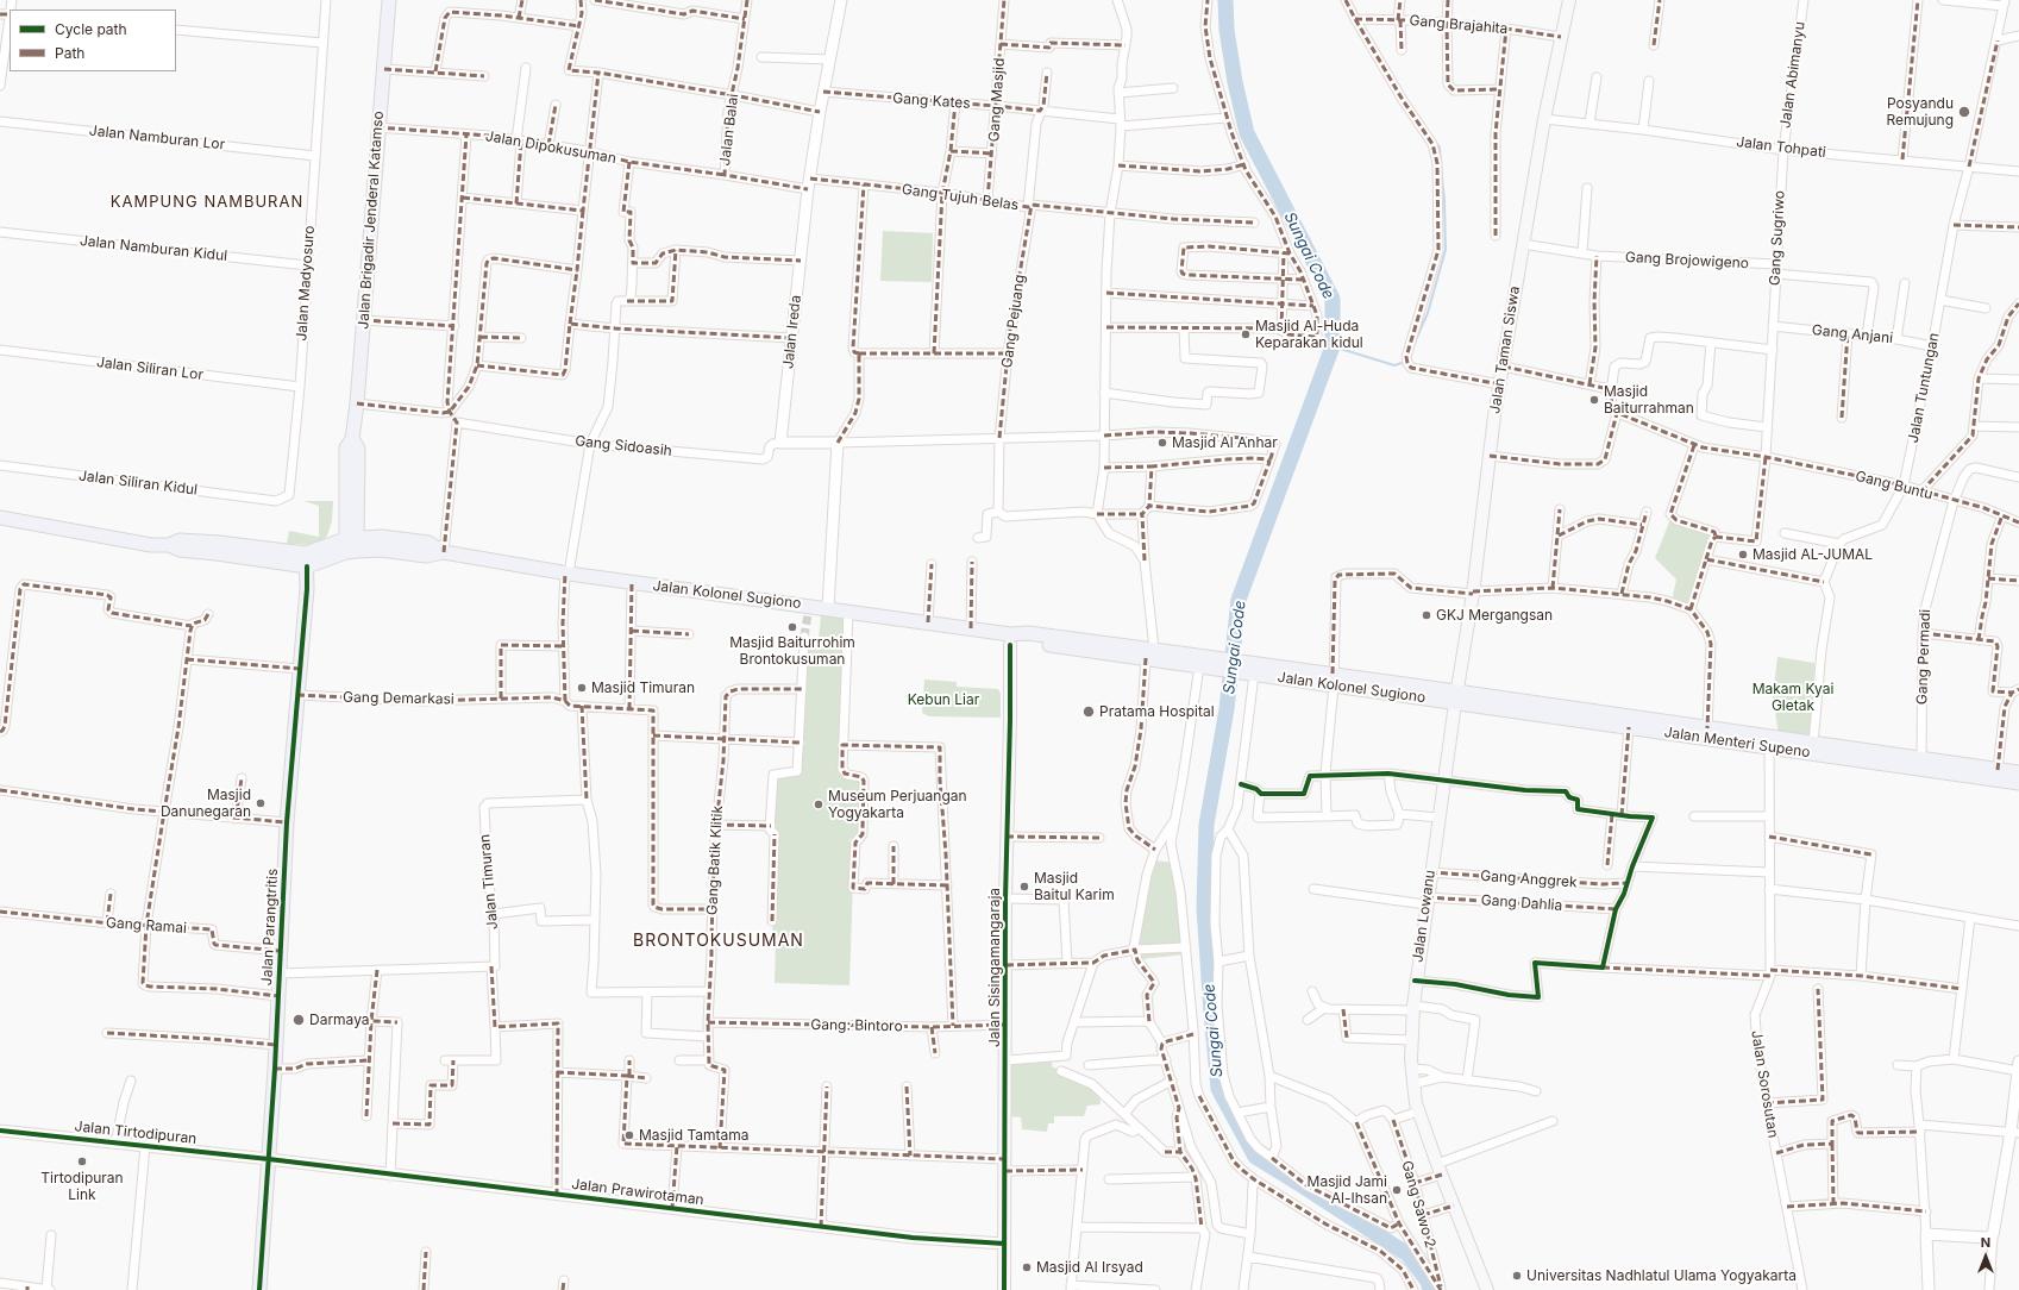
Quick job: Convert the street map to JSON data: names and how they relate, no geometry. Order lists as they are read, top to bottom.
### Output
{
  "streets": {
    "main road": [
      "Jalan Brigadir Jenderal Katamso",
      "Jalan Taman Siswa",
      "Jalan Kolonel Sugiono",
      "Jalan Menteri Supeno",
      "Jalan Lowanu",
      "Jalan Parangtritis",
      "Jalan Sisingamangaraja"
    ],
    "street": [
      "Gang Brajahita",
      "Jalan Abimanyu",
      "Gang Masjid",
      "Gang Kates",
      "Jalan Balai",
      "Jalan Namburan Lor",
      "Jalan Dipokusuman",
      "Jalan Tohpati",
      "Gang Tujuh Belas",
      "Gang Sugriwo",
      "Jalan Namburan Kidul",
      "Gang Brojowigeno",
      "Jalan Madyosuro",
      "Gang Pejuang",
      "Jalan Ireda",
      "Gang Anjani",
      "Jalan Siliran Lor",
      "Jalan Tuntungan",
      "Gang Sidoasih",
      "Jalan Siliran Kidul",
      "Gang Buntu",
      "Gang Permadi",
      "Gang Demarkasi",
      "Gang Batik Klitik",
      "Gang Anggrek",
      "Jalan Timuran",
      "Gang Dahlia",
      "Gang Ramai",
      "Gang: Bintoro",
      "Jalan Sorosutan",
      "Jalan Tirtodipuran",
      "Jalan Prawirotaman",
      "Gang Sawo 2"
    ]
  },
  "crossings": [
    ["Gang Brajahita", "Jalan Taman Siswa"],
    ["Jalan Abimanyu", "Jalan Tohpati"],
    ["Jalan Abimanyu", "Gang Sugriwo"],
    ["Gang Masjid", "Gang Kates"],
    ["Gang Masjid", "Gang Tujuh Belas"],
    ["Gang Kates", "Gang Pejuang"],
    ["Gang Kates", "Jalan Ireda"],
    ["Jalan Balai", "Jalan Dipokusuman"],
    ["Jalan Balai", "Jalan Ireda"],
    ["Jalan Namburan Lor", "Jalan Madyosuro"],
    ["Jalan Dipokusuman", "Jalan Brigadir Jenderal Katamso"],
    ["Jalan Tohpati", "Gang Sugriwo"],
    ["Jalan Tohpati", "Jalan Taman Siswa"],
    ["Jalan Tohpati", "Jalan Tuntungan"],
    ["Gang Tujuh Belas", "Gang Pejuang"],
    ["Gang Tujuh Belas", "Jalan Ireda"],
    ["Jalan Brigadir Jenderal Katamso", "Jalan Kolonel Sugiono"],
    ["Gang Sugriwo", "Gang Brojowigeno"],
    ["Gang Sugriwo", "Gang Anjani"],
    ["Gang Sugriwo", "Gang Buntu"],
    ["Jalan Namburan Kidul", "Jalan Madyosuro"],
    ["Gang Brojowigeno", "Gang Anjani"],
    ["Gang Brojowigeno", "Jalan Taman Siswa"],
    ["Jalan Madyosuro", "Jalan Siliran Lor"],
    ["Jalan Madyosuro", "Jalan Siliran Kidul"],
    ["Jalan Ireda", "Gang Sidoasih"],
    ["Gang Anjani", "Jalan Tuntungan"],
    ["Jalan Taman Siswa", "Jalan Kolonel Sugiono"],
    ["Jalan Taman Siswa", "Jalan Menteri Supeno"],
    ["Jalan Taman Siswa", "Jalan Lowanu"],
    ["Jalan Tuntungan", "Gang Buntu"],
    ["Gang Sidoasih", "Jalan Kolonel Sugiono"],
    ["Gang Buntu", "Gang Permadi"],
    ["Jalan Kolonel Sugiono", "Jalan Menteri Supeno"],
    ["Jalan Kolonel Sugiono", "Jalan Lowanu"],
    ["Jalan Kolonel Sugiono", "Jalan Parangtritis"],
    ["Jalan Kolonel Sugiono", "Jalan Sisingamangaraja"],
    ["Gang Permadi", "Jalan Menteri Supeno"],
    ["Gang Demarkasi", "Jalan Parangtritis"],
    ["Jalan Menteri Supeno", "Jalan Lowanu"],
    ["Jalan Menteri Supeno", "Jalan Sorosutan"],
    ["Gang Batik Klitik", "Gang: Bintoro"],
    ["Gang Anggrek", "Jalan Lowanu"],
    ["Gang Dahlia", "Jalan Lowanu"],
    ["Gang Ramai", "Jalan Parangtritis"],
    ["Jalan Parangtritis", "Jalan Tirtodipuran"],
    ["Jalan Parangtritis", "Jalan Prawirotaman"],
    ["Jalan Sisingamangaraja", "Gang: Bintoro"],
    ["Jalan Sisingamangaraja", "Jalan Prawirotaman"],
    ["Jalan Tirtodipuran", "Jalan Prawirotaman"]
  ],
  "districts": ["KAMPUNG NAMBURAN", "BRONTOKUSUMAN"],
  "water": ["Sungai Code"],
  "parks": ["Makam Kyai Gletak", "Kebun Liar"],
  "places": [
    "Posyandu Remujung",
    "Masjid Al-Huda Keparakan kidul",
    "Masjid Baiturrahman",
    "Masjid Al Anhar",
    "Masjid AL-JUMAL",
    "GKJ Mergangsan",
    "Masjid Baiturrohim Brontokusuman",
    "Masjid Timuran",
    "Pratama Hospital",
    "Masjid Danunegaran",
    "Museum Perjuangan Yogyakarta",
    "Masjid Baitul Karim",
    "Darmaya",
    "Masjid Tamtama",
    "Tirtodipuran Link",
    "Masjid Jami Al-Ihsan",
    "Masjid Al Irsyad",
    "Universitas Nadhlatul Ulama Yogyakarta"
  ],
  "legend": ["Cycle path", "Path"],
  "north": "top"
}
